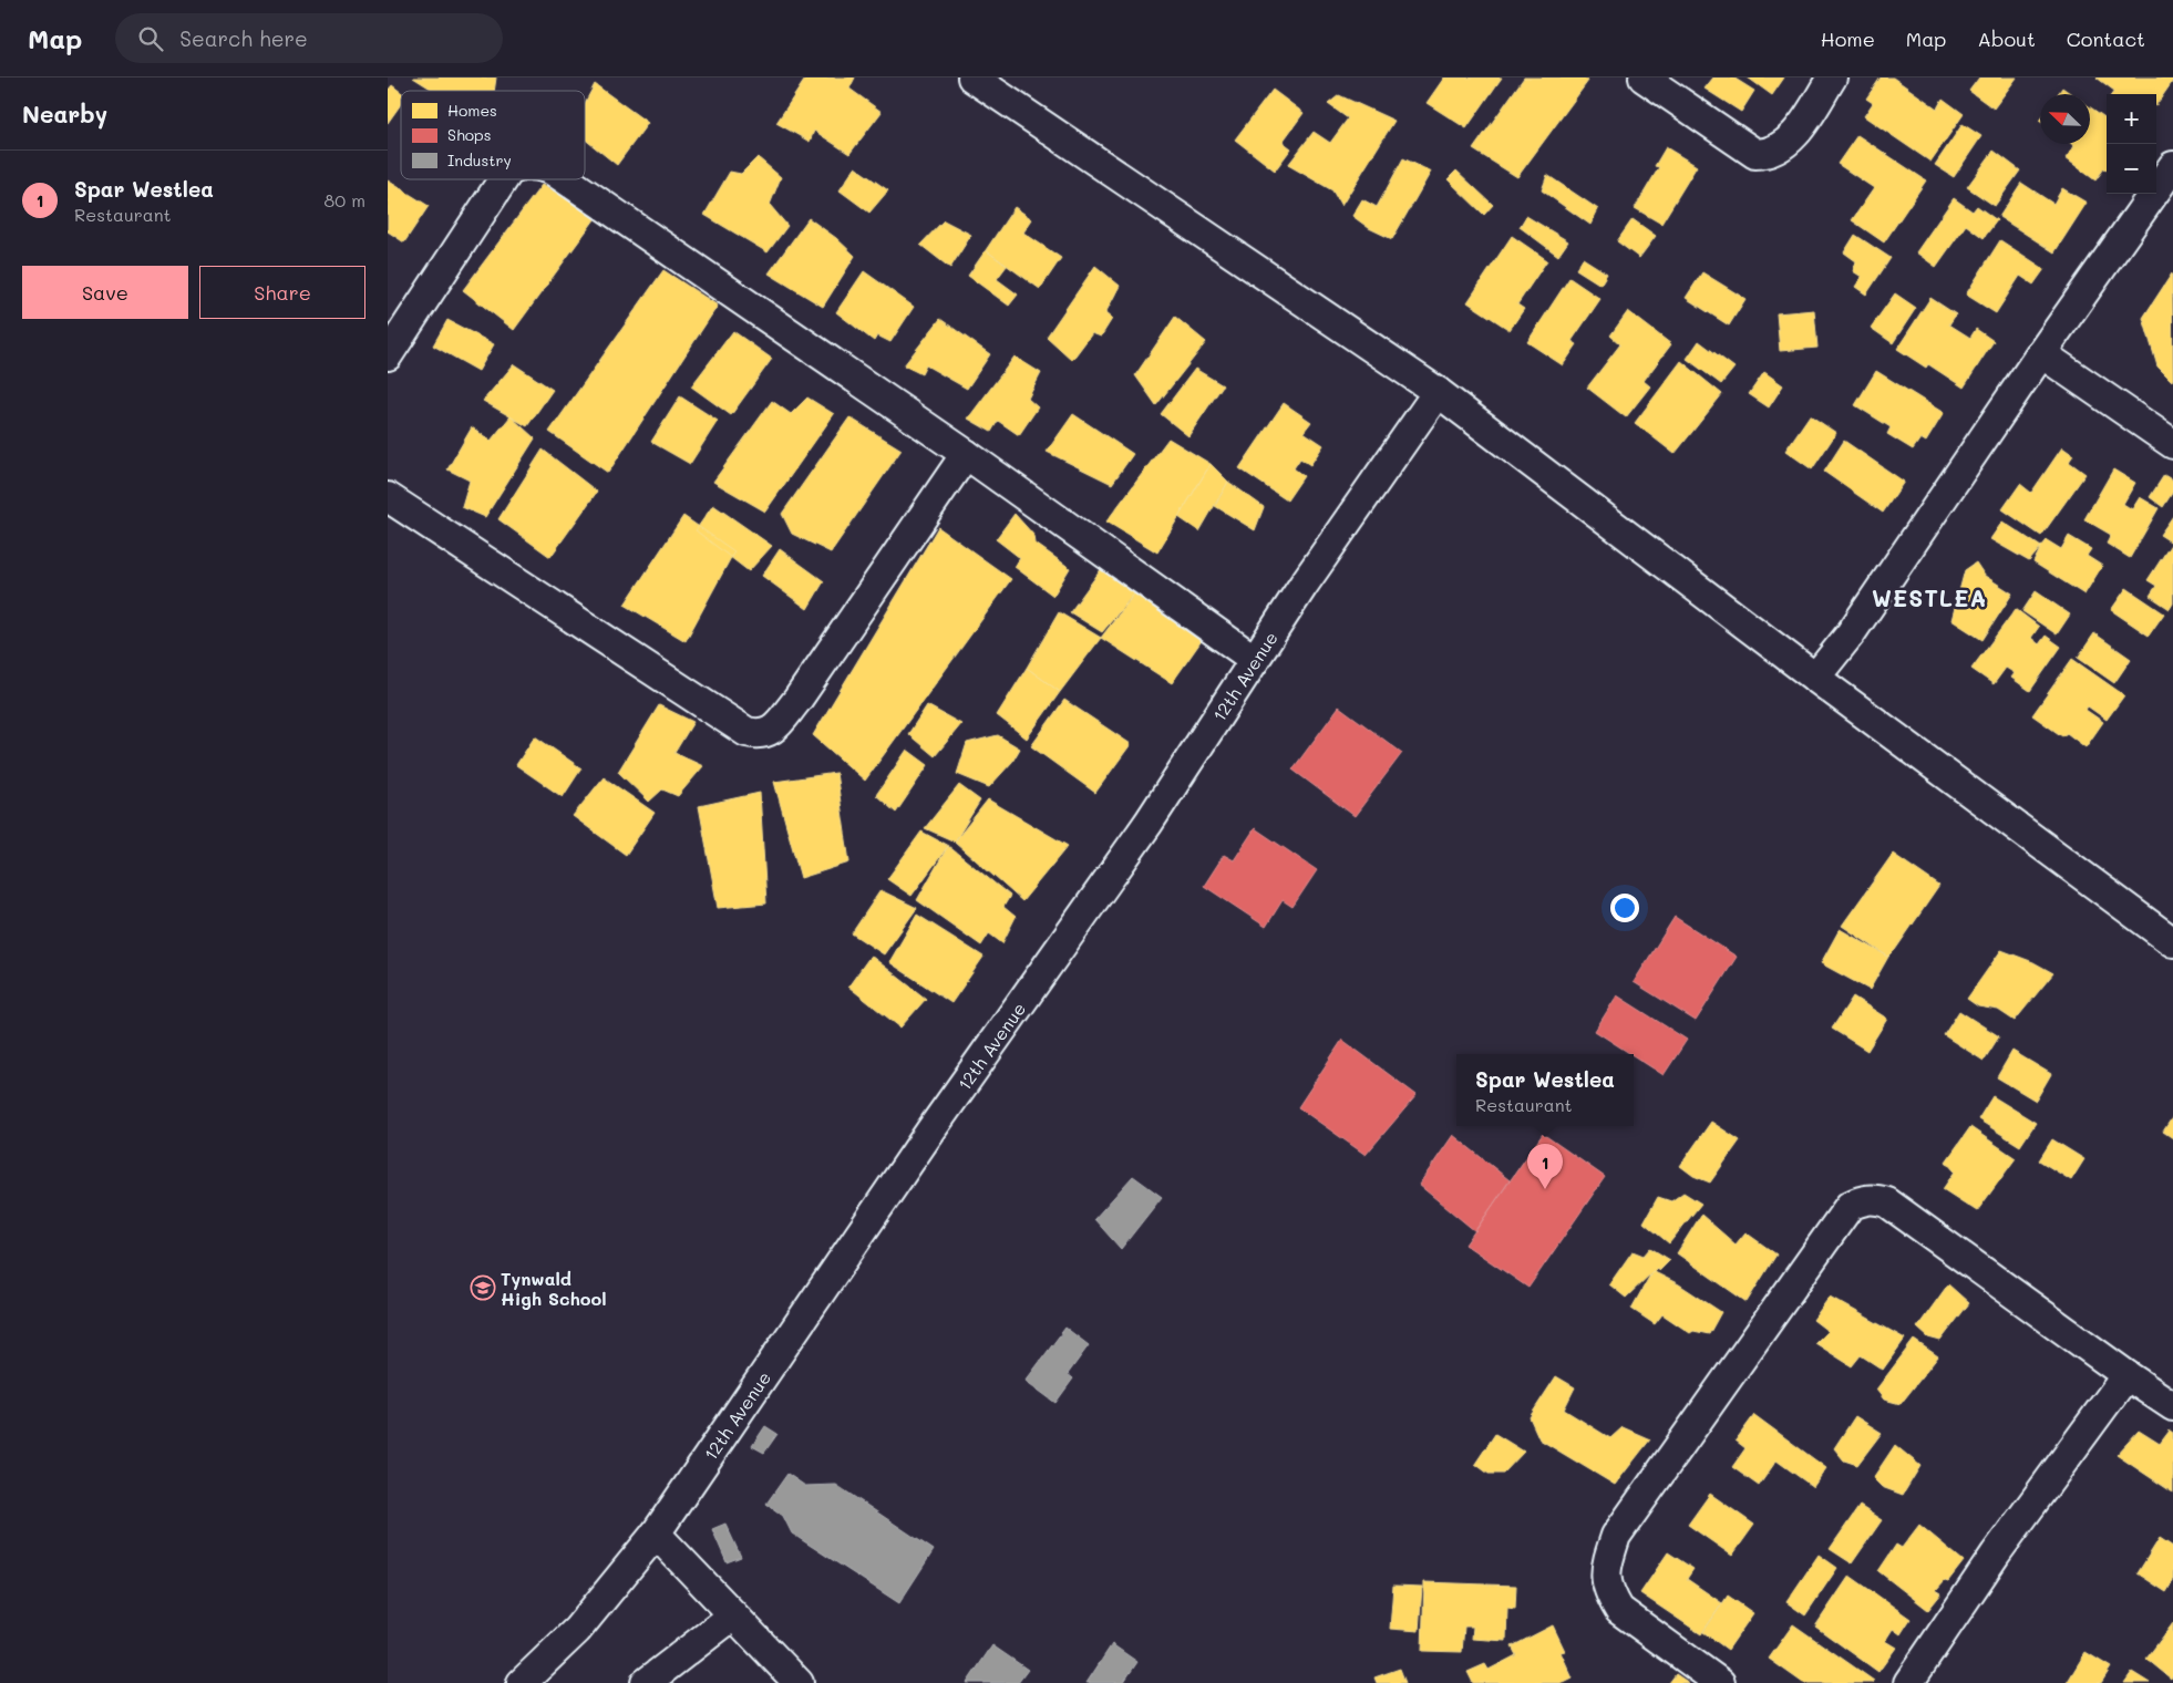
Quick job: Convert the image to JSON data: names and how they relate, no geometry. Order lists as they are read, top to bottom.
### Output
{
  "streets": {
    "street": ["12th Avenue"]
  },
  "districts": ["WESTLEA"],
  "places": {
    "school or university": ["Tynwald High School"]
  },
  "legend": ["Homes", "Shops", "Industry"],
  "north": "top left",
  "page": {
    "header": "Map",
    "search": "Search here",
    "nav": [
      "Home",
      "Map",
      "About",
      "Contact"
    ],
    "heading": "Nearby",
    "map_buttons": ["+", "−"],
    "list": [
      {
        "mark": "1",
        "name": "Spar Westlea",
        "note": "Restaurant",
        "value": "80 m"
      }
    ],
    "buttons": ["Save", "Share"],
    "popup": ["Spar Westlea", "Restaurant"],
    "pins": "1"
  }
}
